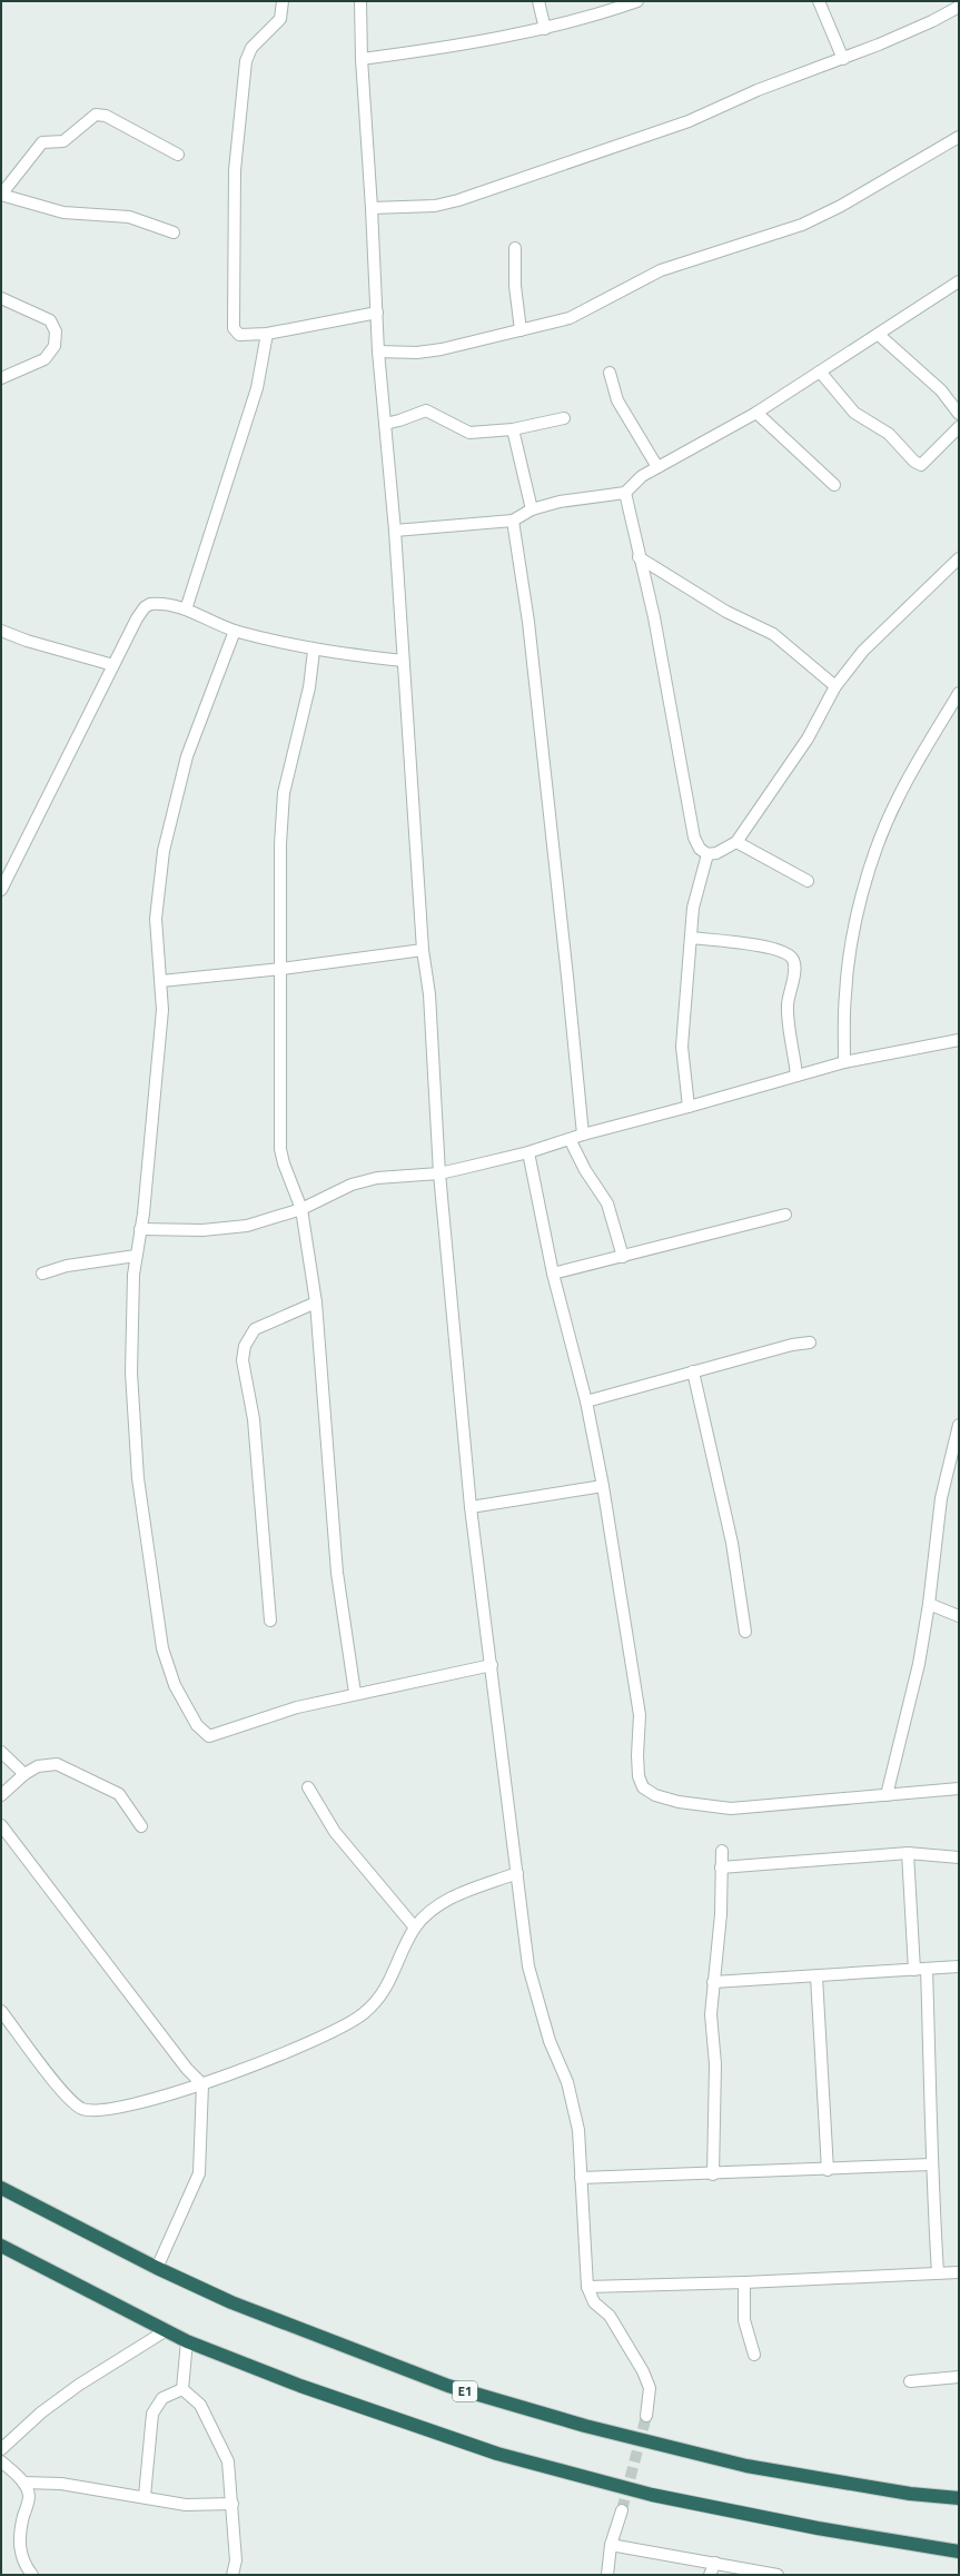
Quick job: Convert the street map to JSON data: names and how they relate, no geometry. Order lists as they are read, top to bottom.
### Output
{
  "streets": {
    "highway": ["E1"]
  }
}
